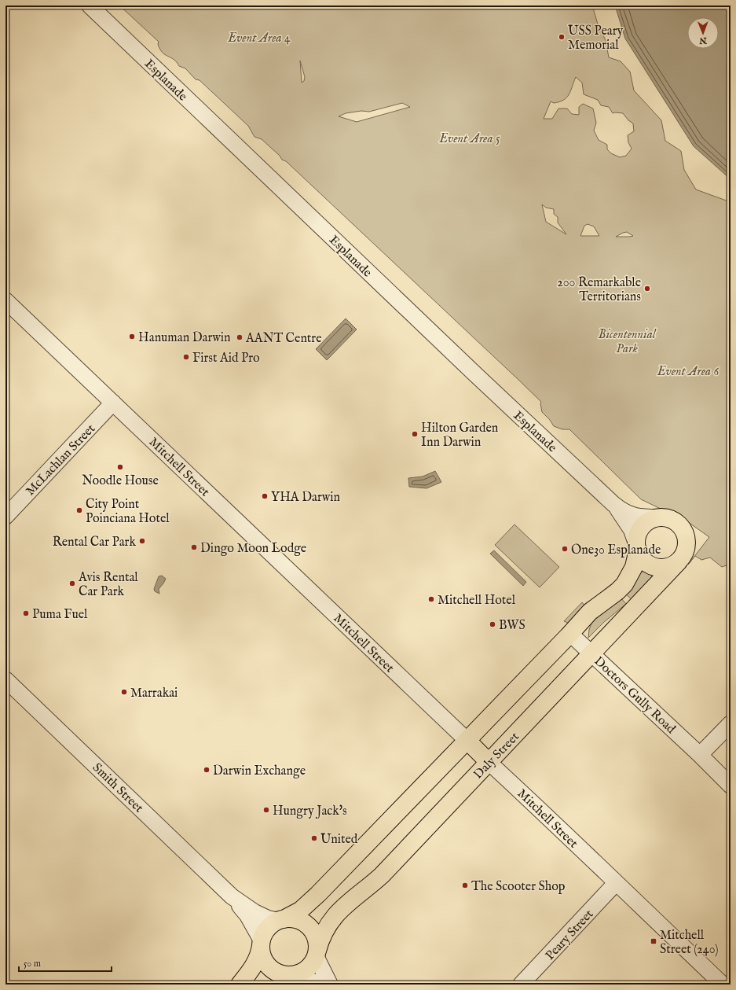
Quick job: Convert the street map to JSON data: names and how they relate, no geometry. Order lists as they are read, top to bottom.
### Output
{
  "streets": {
    "main road": ["Mitchell Street", "Daly Street"],
    "street": [
      "Esplanade",
      "McLachlan Street",
      "Doctors Gully Road",
      "Smith Street",
      "Peary Street"
    ]
  },
  "crossings": [
    ["Esplanade", "Daly Street"],
    ["McLachlan Street", "Mitchell Street"],
    ["Mitchell Street", "Daly Street"],
    ["Mitchell Street", "Peary Street"],
    ["Doctors Gully Road", "Daly Street"],
    ["Daly Street", "Smith Street"]
  ],
  "parks": [
    "Event Area 4",
    "Event Area 5",
    "Bicentennial Park",
    "Event Area 6"
  ],
  "places": {
    "other": [
      "USS Peary Memorial",
      "200 Remarkable Territorians",
      "Hanuman Darwin",
      "AANT Centre",
      "First Aid Pro",
      "Hilton Garden Inn Darwin",
      "Noodle House",
      "YHA Darwin",
      "City Point Poinciana Hotel",
      "Rental Car Park",
      "Dingo Moon Lodge",
      "One30 Esplanade",
      "Avis Rental Car Park",
      "Mitchell Hotel",
      "Puma Fuel",
      "BWS",
      "Marrakai",
      "Darwin Exchange",
      "Hungry Jack's",
      "United",
      "The Scooter Shop"
    ],
    "transit": ["Mitchell Street (240)"]
  },
  "scale_bar": "50 m",
  "north": "bottom"
}
